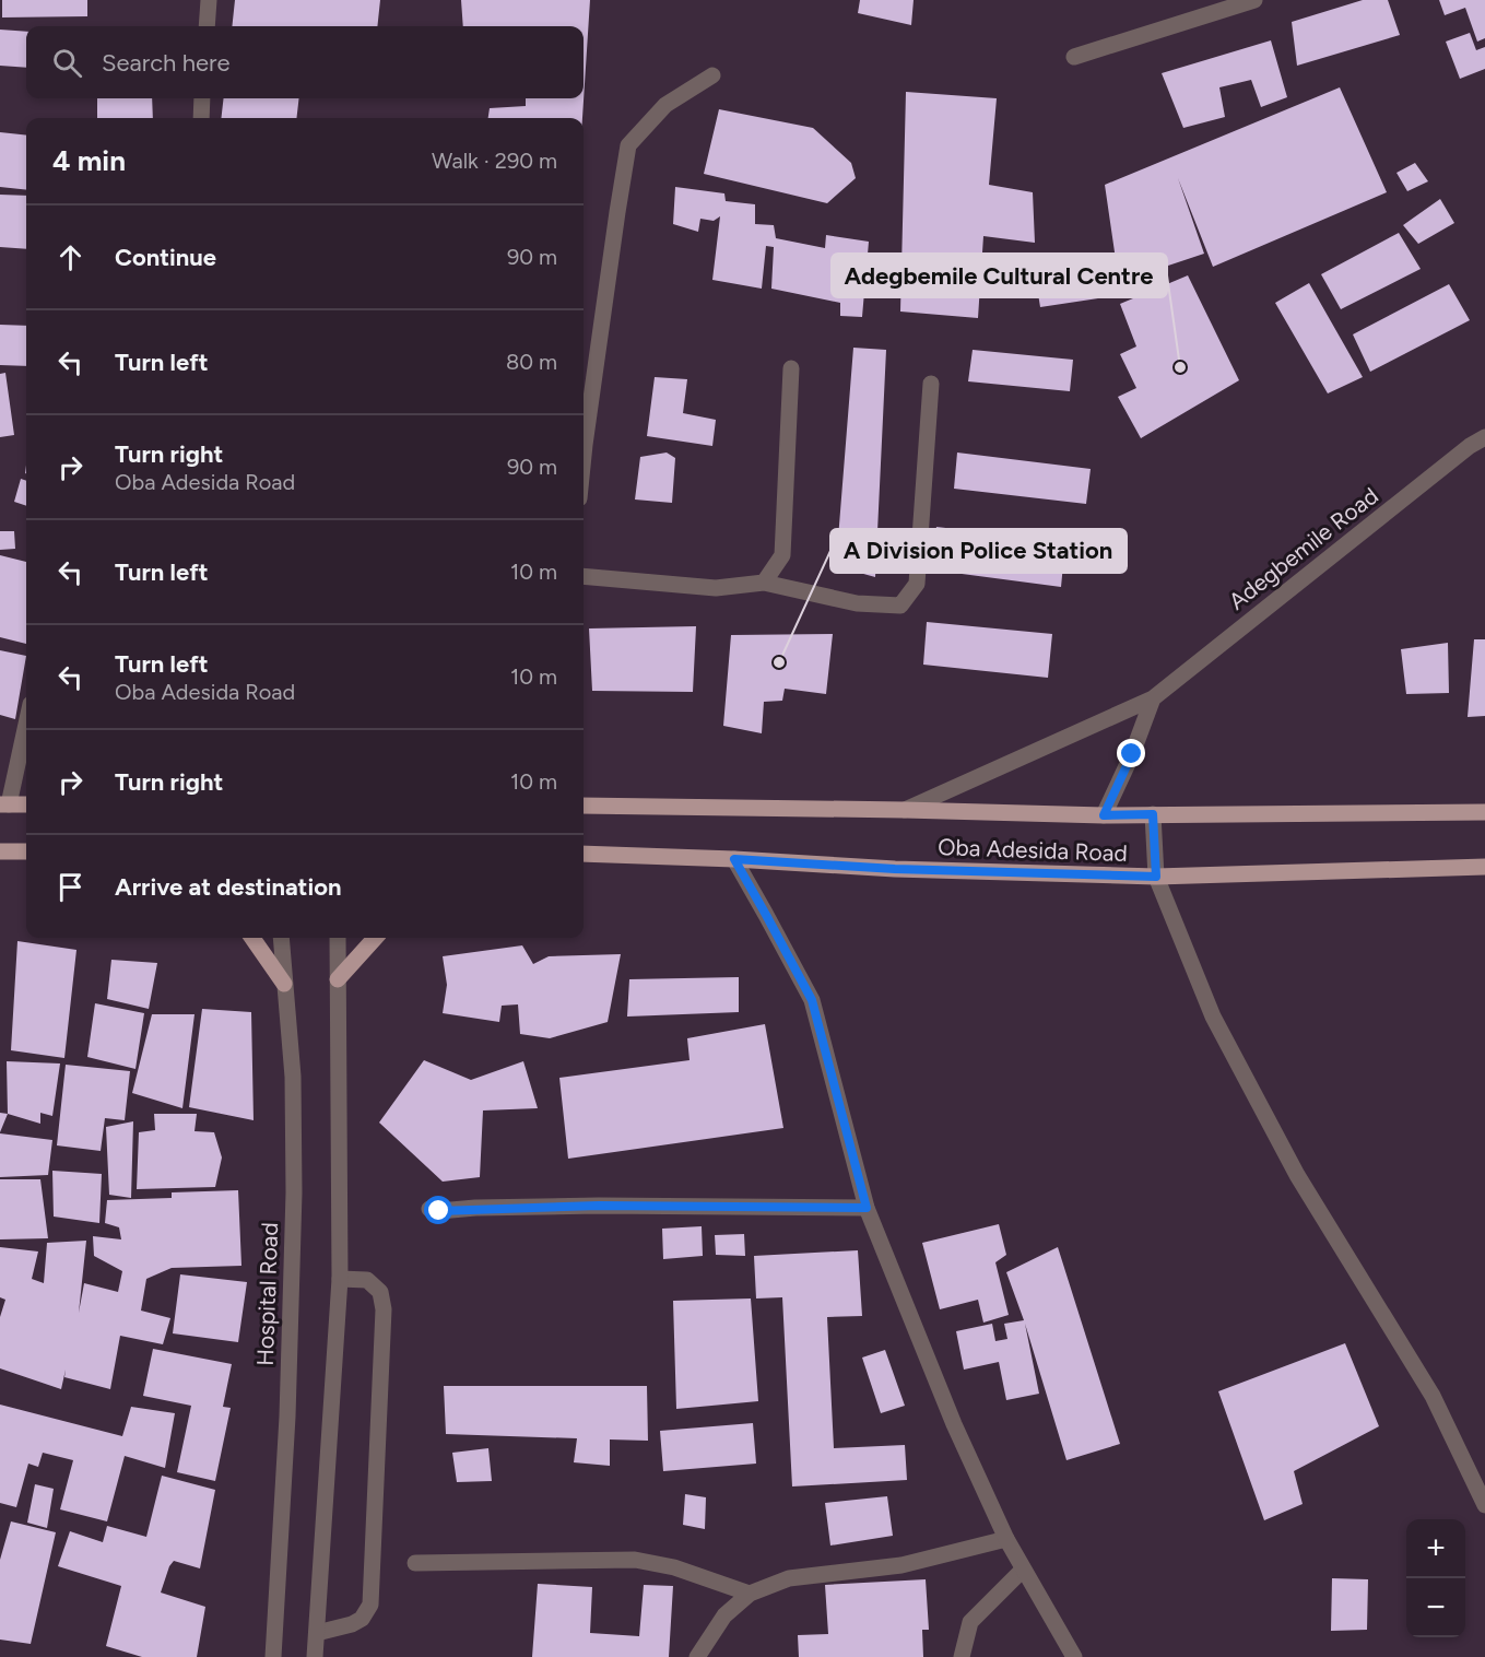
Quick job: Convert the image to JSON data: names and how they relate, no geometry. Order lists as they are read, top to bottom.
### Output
{
  "streets": {
    "main road": ["Oba Adesida Road"],
    "street": ["Adegbemile Road", "Hospital Road"]
  },
  "crossings": [
    ["Adegbemile Road", "Oba Adesida Road"]
  ],
  "places": ["Adegbemile Cultural Centre", "A Division Police Station"],
  "page": {
    "search": "Search here",
    "heading": ["4 min", "Walk · 290 m"],
    "list": [
      ["Continue", "90 m"],
      ["Turn left", "80 m"],
      ["Turn right", "Oba Adesida Road", "90 m"],
      ["Turn left", "10 m"],
      ["Turn left", "Oba Adesida Road", "10 m"],
      ["Turn right", "10 m"],
      "Arrive at destination"
    ],
    "map_buttons": ["+", "−"]
  }
}
